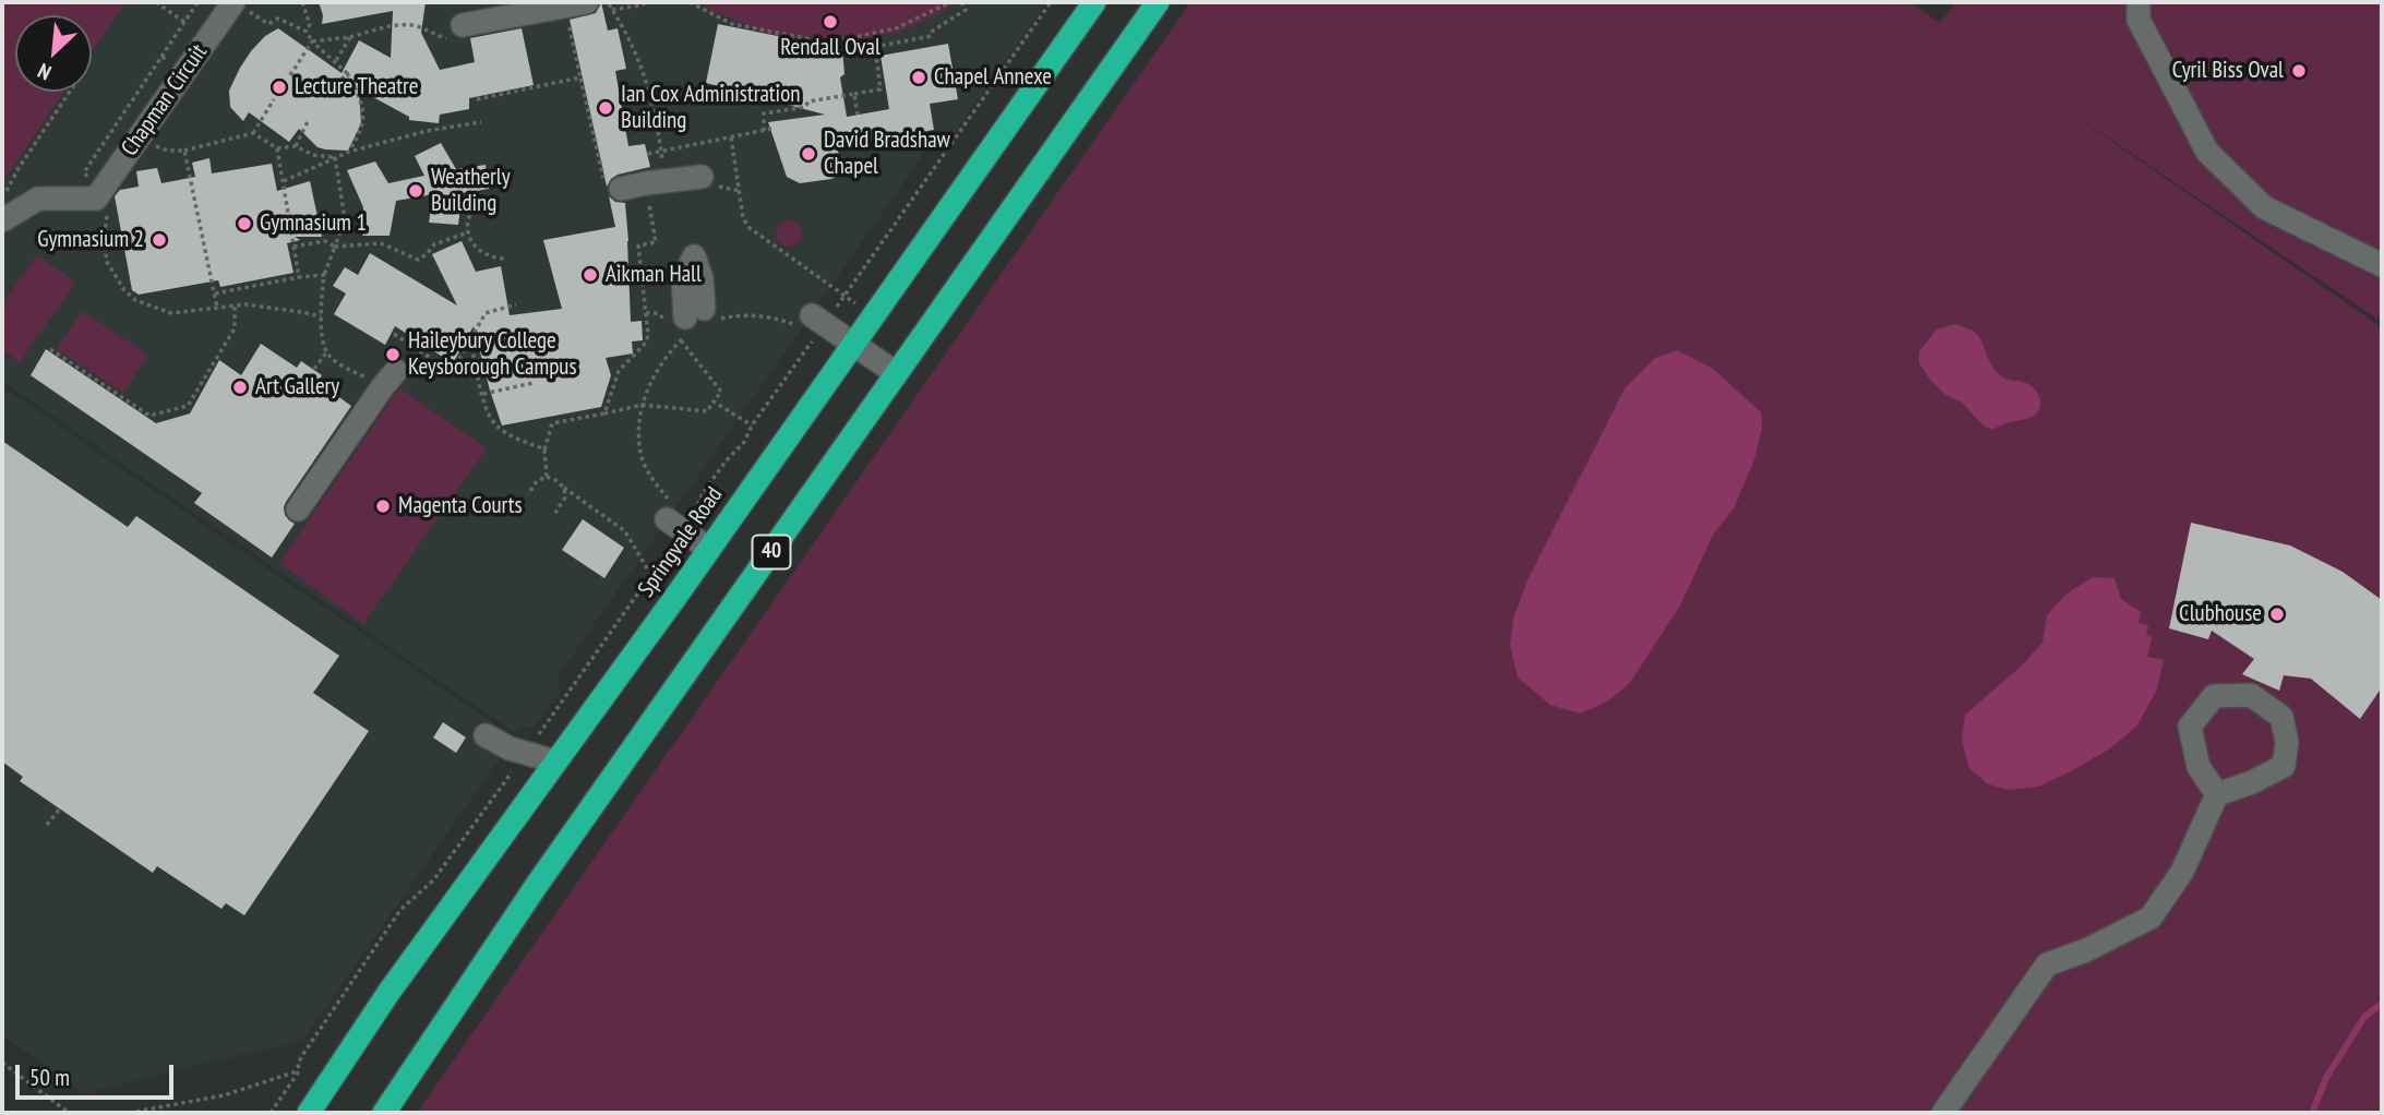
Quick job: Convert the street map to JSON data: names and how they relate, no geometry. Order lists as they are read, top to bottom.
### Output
{
  "streets": {
    "highway": ["Springvale Road", "40"],
    "lane": ["Chapman Circuit"]
  },
  "places": [
    "Rendall Oval",
    "Cyril Biss Oval",
    "Chapel Annexe",
    "Lecture Theatre",
    "Ian Cox Administration Building",
    "David Bradshaw Chapel",
    "Weatherly Building",
    "Gymnasium 1",
    "Gymnasium 2",
    "Aikman Hall",
    "Haileybury College Keysborough Campus",
    "Art Gallery",
    "Magenta Courts",
    "Clubhouse"
  ],
  "scale_bar": "50 m",
  "north": "bottom left"
}
